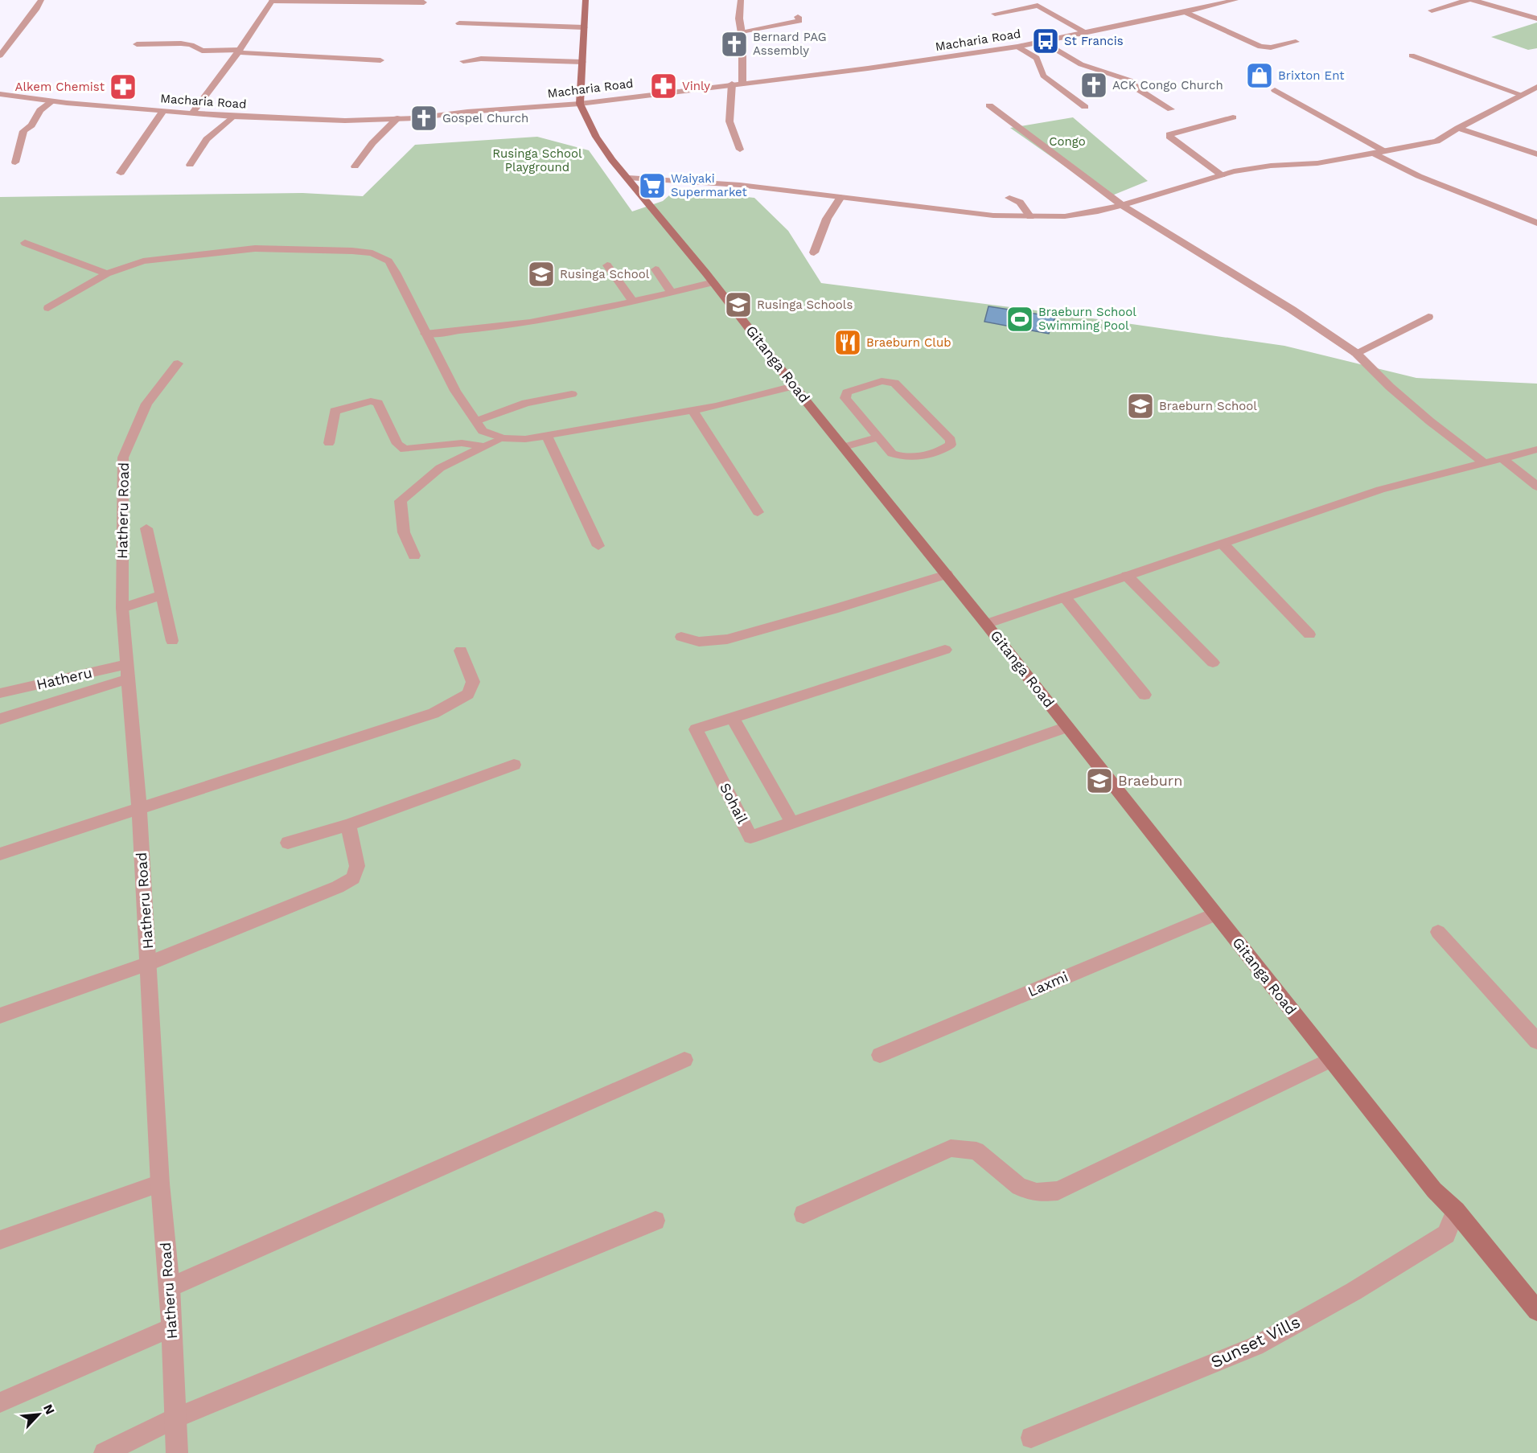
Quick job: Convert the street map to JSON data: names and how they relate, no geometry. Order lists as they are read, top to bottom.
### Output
{
  "streets": {
    "main road": ["Gitanga Road"],
    "street": [
      "Macharia Road",
      "Hatheru Road",
      "Hatheru",
      "Sohail",
      "Laxmi",
      "Sunset Vills"
    ]
  },
  "crossings": [
    ["Macharia Road", "Gitanga Road"],
    ["Gitanga Road", "Sohail"],
    ["Gitanga Road", "Laxmi"],
    ["Gitanga Road", "Sunset Vills"],
    ["Hatheru Road", "Hatheru"]
  ],
  "parks": ["Congo", "Rusinga School Playground"],
  "places": {
    "bus stop": ["St Francis"],
    "church": ["Bernard PAG Assembly", "ACK Congo Church", "Gospel Church"],
    "shop": ["Brixton Ent"],
    "pharmacy": ["Vinly", "Alkem Chemist"],
    "supermarket": ["Waiyaki Supermarket"],
    "school or university": [
      "Rusinga School",
      "Rusinga Schools",
      "Braeburn School",
      "Braeburn"
    ],
    "sports": ["Braeburn School Swimming Pool"],
    "restaurant": ["Braeburn Club"]
  },
  "north": "top right"
}
